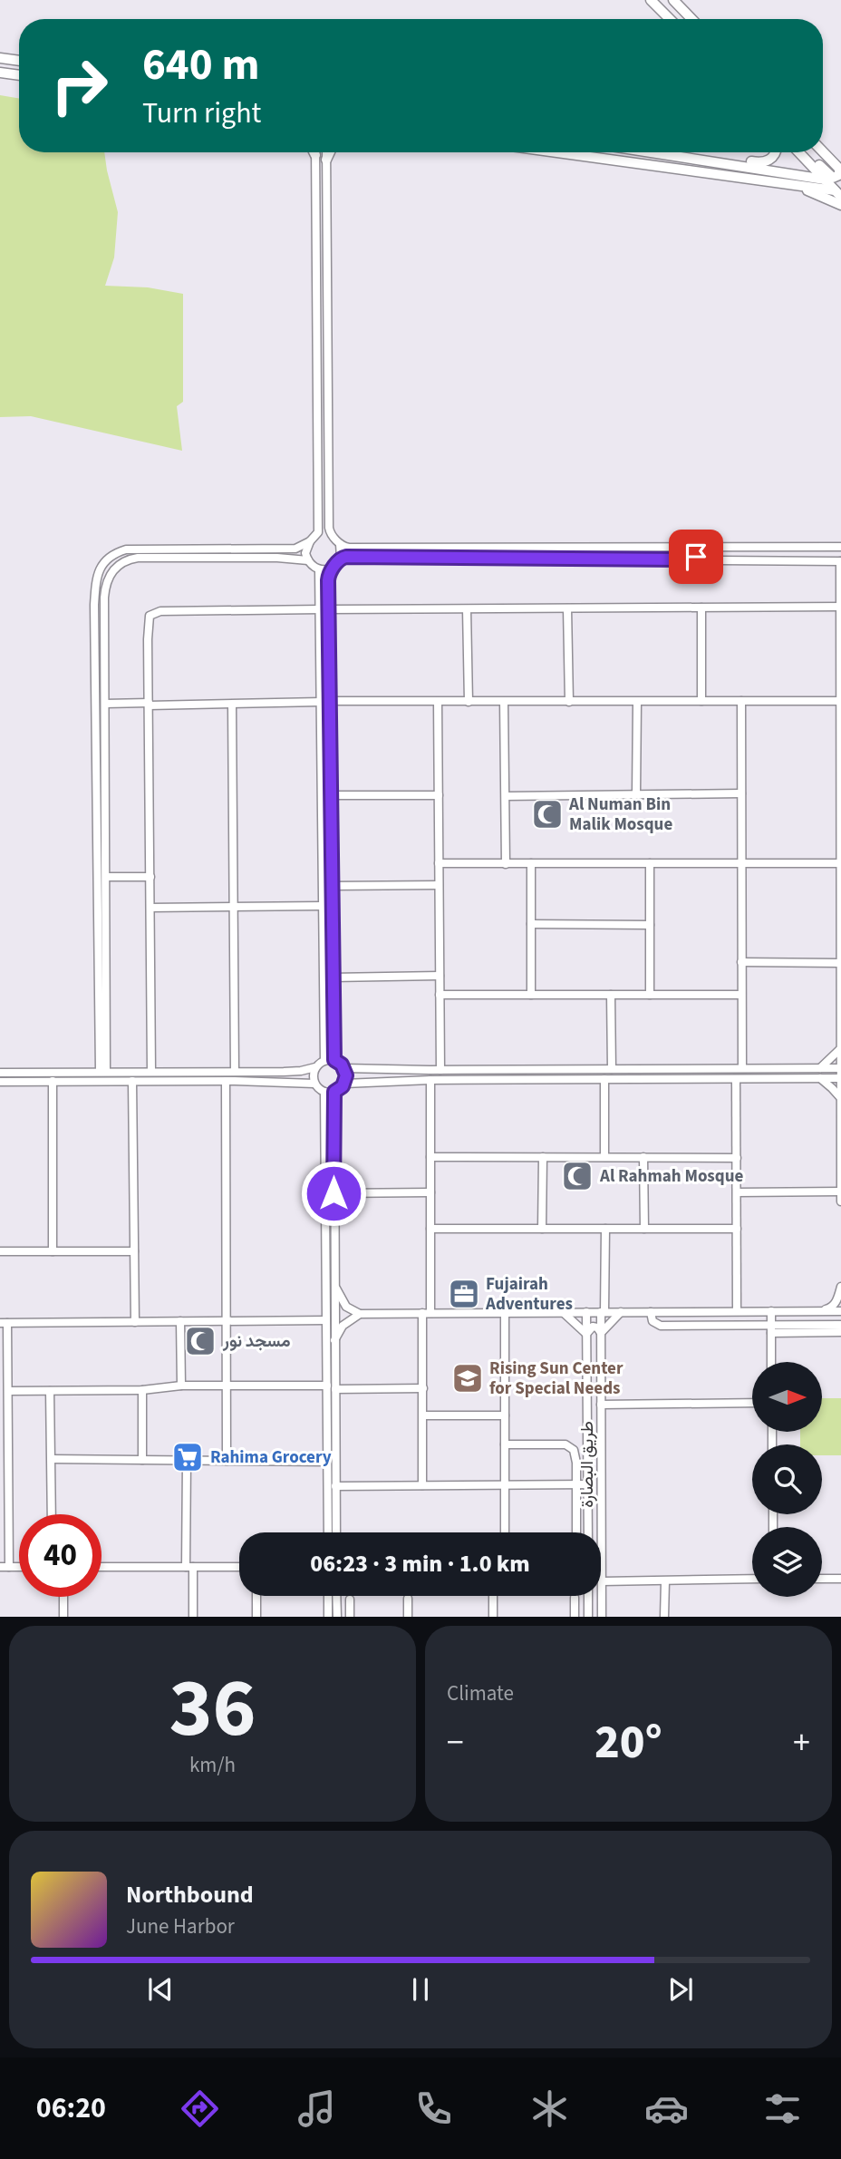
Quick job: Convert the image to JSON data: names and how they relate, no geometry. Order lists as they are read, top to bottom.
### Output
{
  "streets": {
    "street": ["طريق البصارة"]
  },
  "places": {
    "mosque": ["Al Numan Bin Malik Mosque", "Al Rahmah Mosque", "مسجد نور"],
    "office": ["Fujairah Adventures"],
    "school or university": ["Rising Sun Center for Special Needs"],
    "supermarket": ["Rahima Grocery"]
  },
  "north": "right",
  "page": {
    "turn": ["640 m", "Turn right"],
    "limit": "40",
    "trip": "06:23 · 3 min · 1.0 km",
    "tile": [
      ["36", "km/h"],
      "Climate"
    ],
    "heat": ["−", "20°", "+"],
    "song": ["Northbound", "June Harbor"],
    "tabs": "06:20"
  }
}
